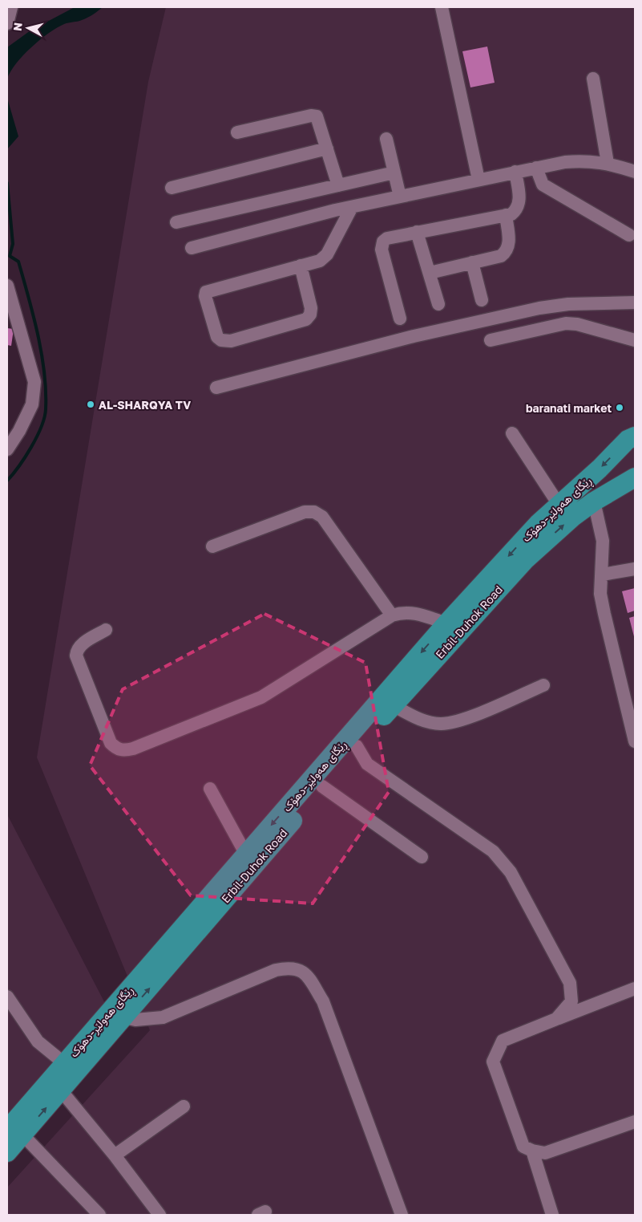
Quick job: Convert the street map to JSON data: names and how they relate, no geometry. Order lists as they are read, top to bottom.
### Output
{
  "streets": {
    "highway": ["ڕێگای هەولێر-دهۆک", "Erbil-Duhok Road"]
  },
  "crossings": [
    ["ڕێگای هەولێر-دهۆک", "Erbil-Duhok Road"]
  ],
  "one_way": ["ڕێگای هەولێر-دهۆک", "Erbil-Duhok Road"],
  "places": ["AL-SHARQYA TV", "baranati market"],
  "north": "left"
}
